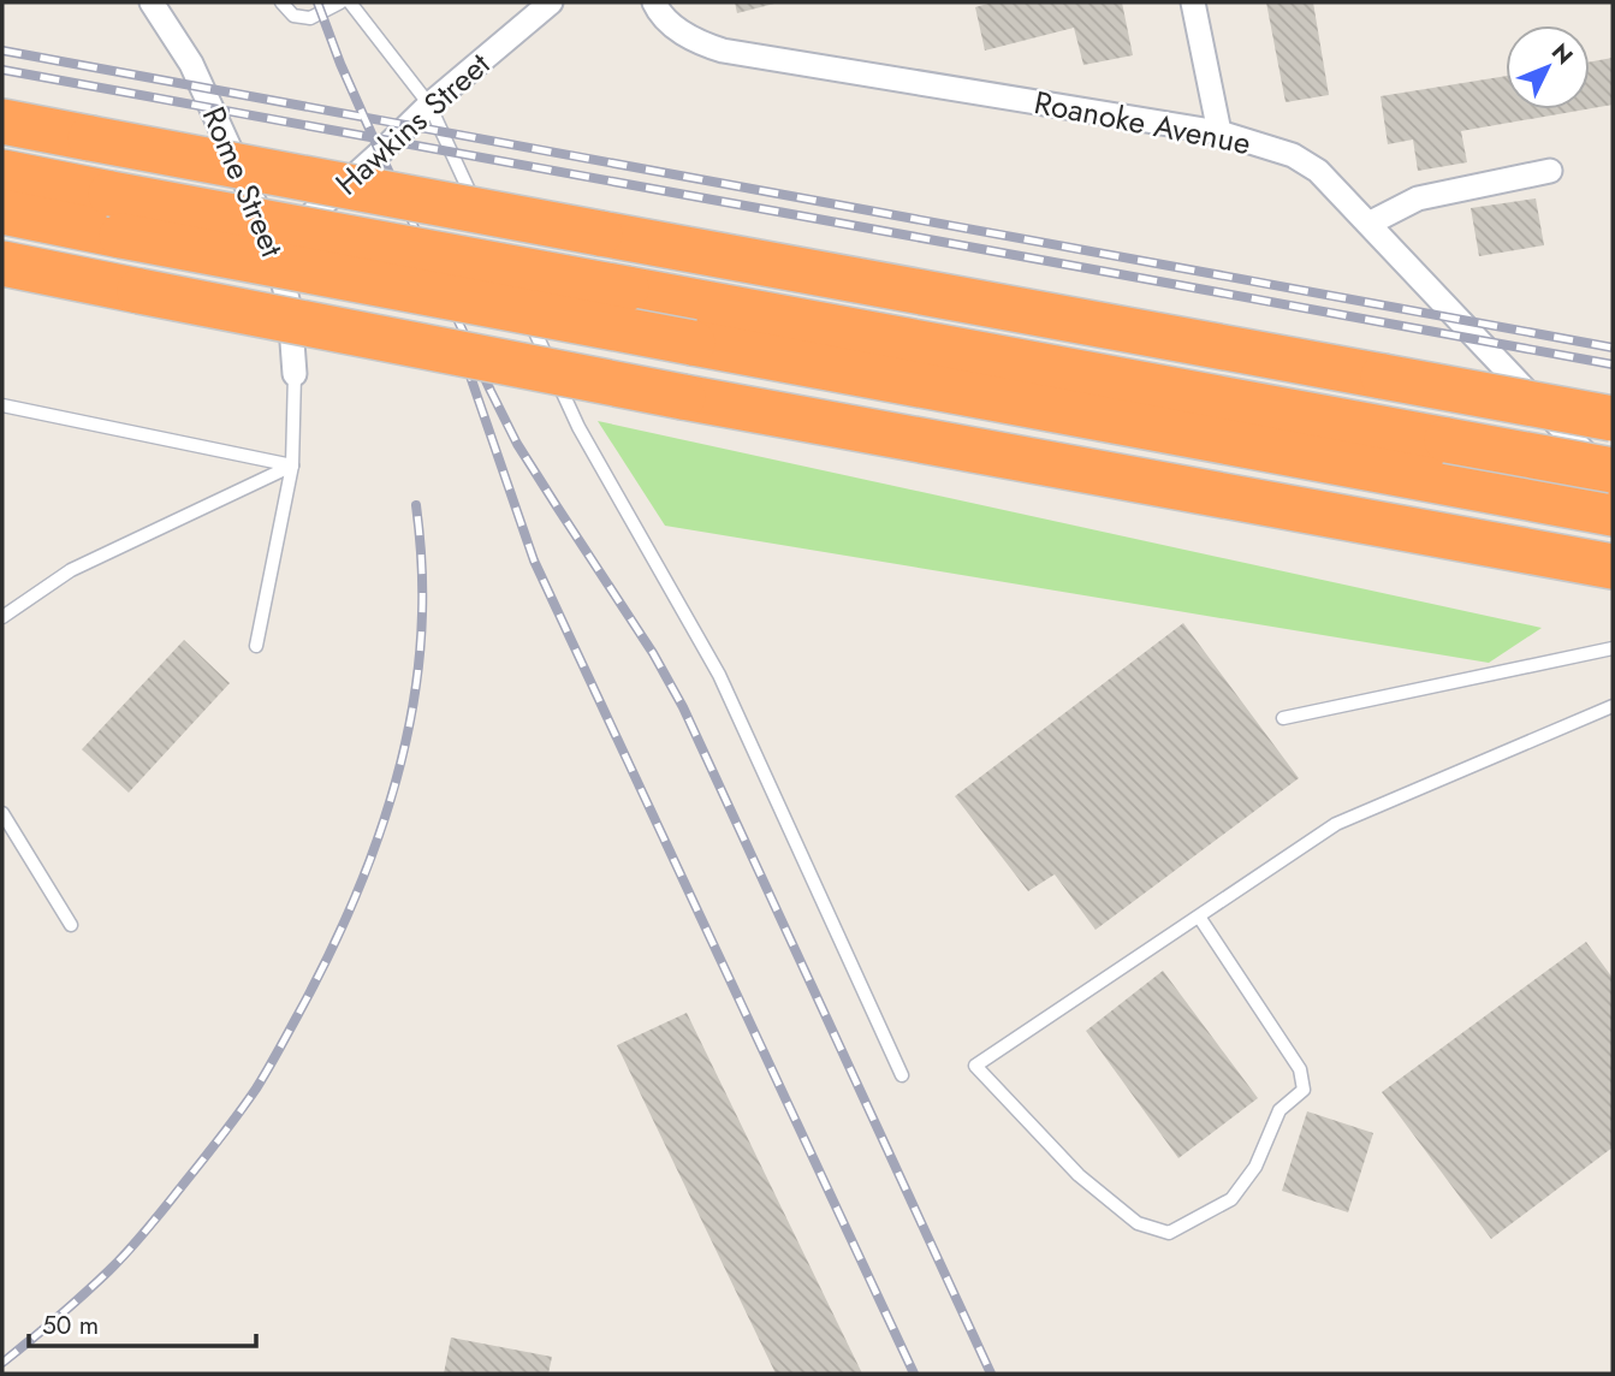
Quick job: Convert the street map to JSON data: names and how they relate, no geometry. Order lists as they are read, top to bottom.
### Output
{
  "streets": {
    "street": ["Roanoke Avenue", "Hawkins Street", "Rome Street"]
  },
  "crossings": [
    ["Hawkins Street", "Rome Street"]
  ],
  "scale_bar": "50 m",
  "north": "top right"
}
